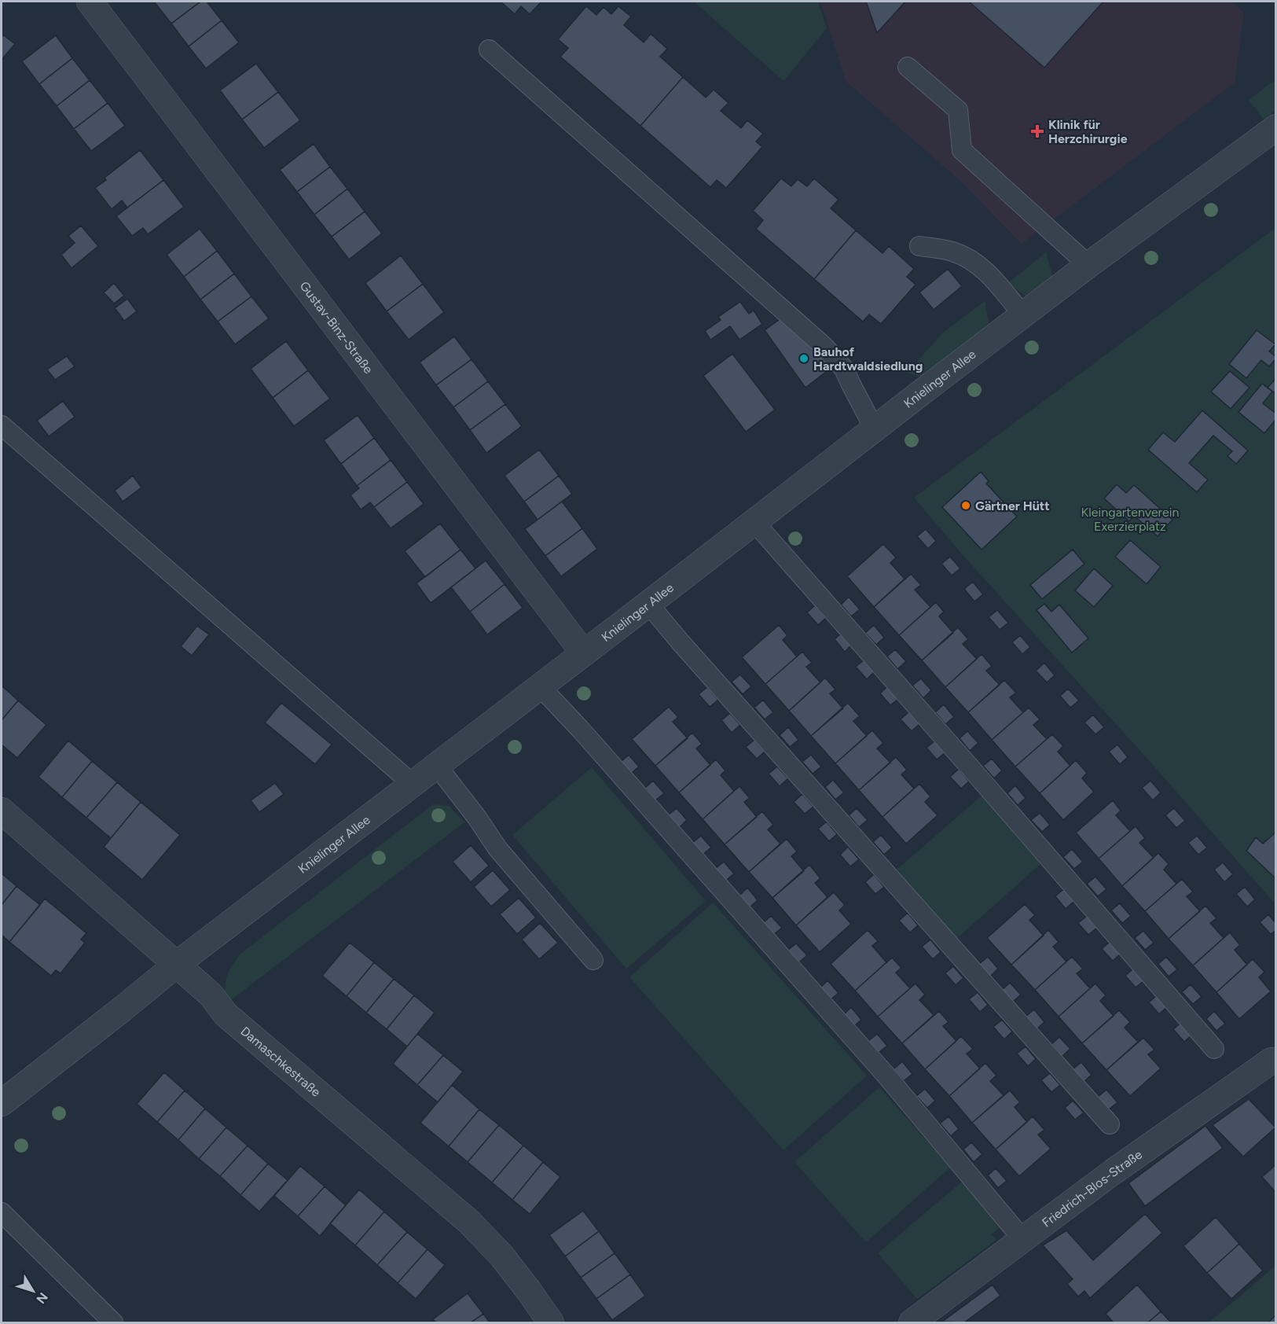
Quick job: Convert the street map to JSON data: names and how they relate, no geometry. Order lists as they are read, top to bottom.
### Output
{
  "streets": {
    "street": [
      "Gustav-Binz-Straße",
      "Knielinger Allee",
      "Damaschkestraße",
      "Friedrich-Blos-Straße"
    ]
  },
  "crossings": [
    ["Gustav-Binz-Straße", "Knielinger Allee"],
    ["Knielinger Allee", "Damaschkestraße"]
  ],
  "parks": ["Kleingartenverein Exerzierplatz"],
  "places": {
    "health": ["Klinik für Herzchirurgie"],
    "other": ["Bauhof Hardtwaldsiedlung", "Gärtner Hütt"]
  },
  "north": "bottom right"
}
